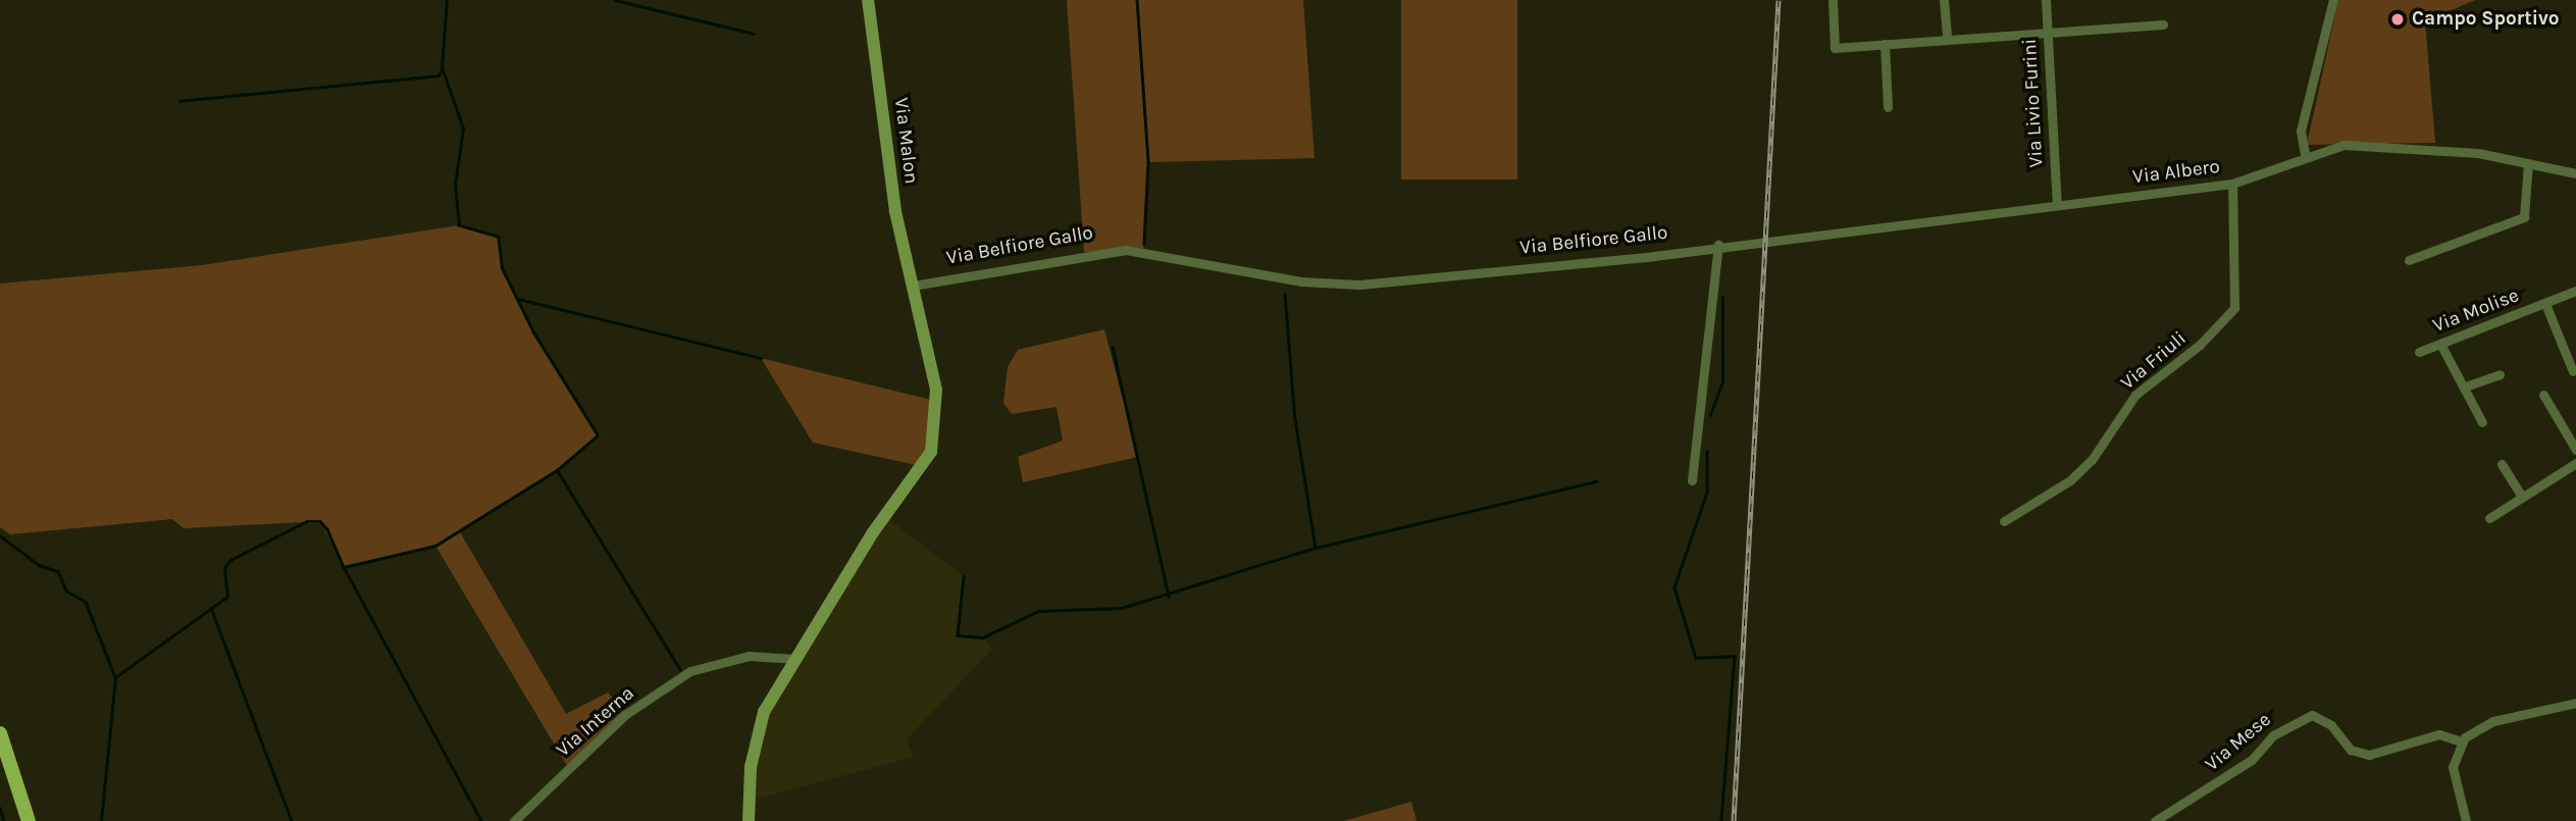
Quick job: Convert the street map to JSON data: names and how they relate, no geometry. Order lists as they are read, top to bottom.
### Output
{
  "streets": {
    "street": [
      "Via Livio Furini",
      "Via Malon",
      "Via Albero",
      "Via Belfiore Gallo",
      "Via Molise",
      "Via Friuli",
      "Via Interna",
      "Via Mese"
    ]
  },
  "crossings": [
    ["Via Livio Furini", "Via Albero"],
    ["Via Malon", "Via Belfiore Gallo"],
    ["Via Albero", "Via Belfiore Gallo"],
    ["Via Albero", "Via Friuli"]
  ],
  "places": ["Campo Sportivo"]
}
